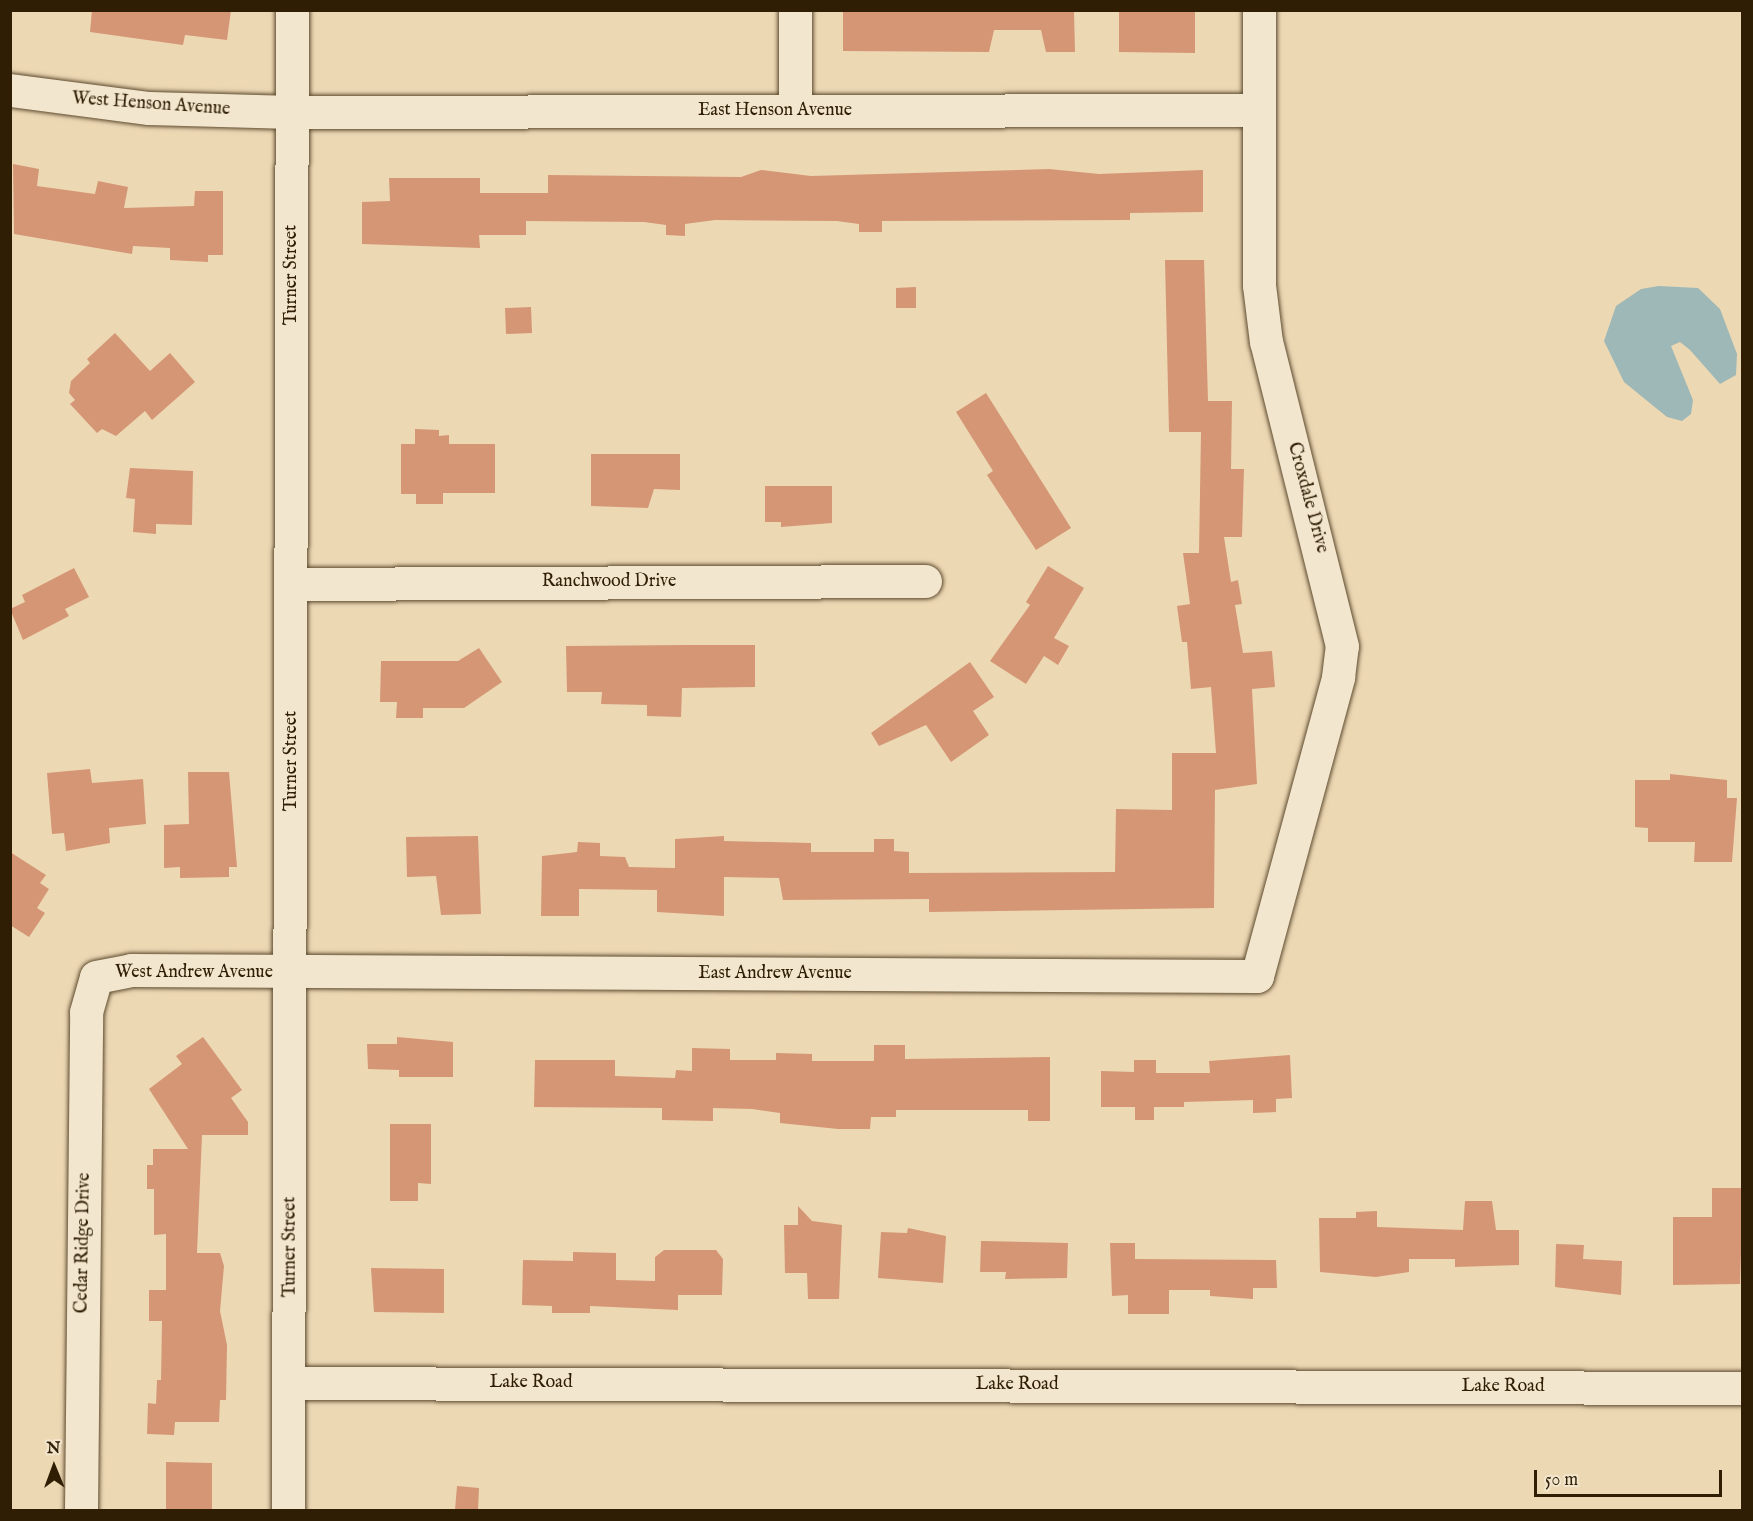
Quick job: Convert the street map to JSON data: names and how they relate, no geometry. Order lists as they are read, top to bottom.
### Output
{
  "streets": {
    "street": [
      "West Henson Avenue",
      "East Henson Avenue",
      "Turner Street",
      "Croxdale Drive",
      "Ranchwood Drive",
      "West Andrew Avenue",
      "East Andrew Avenue",
      "Cedar Ridge Drive",
      "Lake Road"
    ]
  },
  "crossings": [
    ["West Henson Avenue", "East Henson Avenue"],
    ["West Henson Avenue", "Turner Street"],
    ["East Henson Avenue", "Turner Street"],
    ["East Henson Avenue", "Croxdale Drive"],
    ["Turner Street", "Ranchwood Drive"],
    ["Turner Street", "West Andrew Avenue"],
    ["Turner Street", "East Andrew Avenue"],
    ["Turner Street", "Lake Road"],
    ["Croxdale Drive", "East Andrew Avenue"],
    ["West Andrew Avenue", "East Andrew Avenue"],
    ["West Andrew Avenue", "Cedar Ridge Drive"]
  ],
  "scale_bar": "50 m",
  "north": "top"
}
